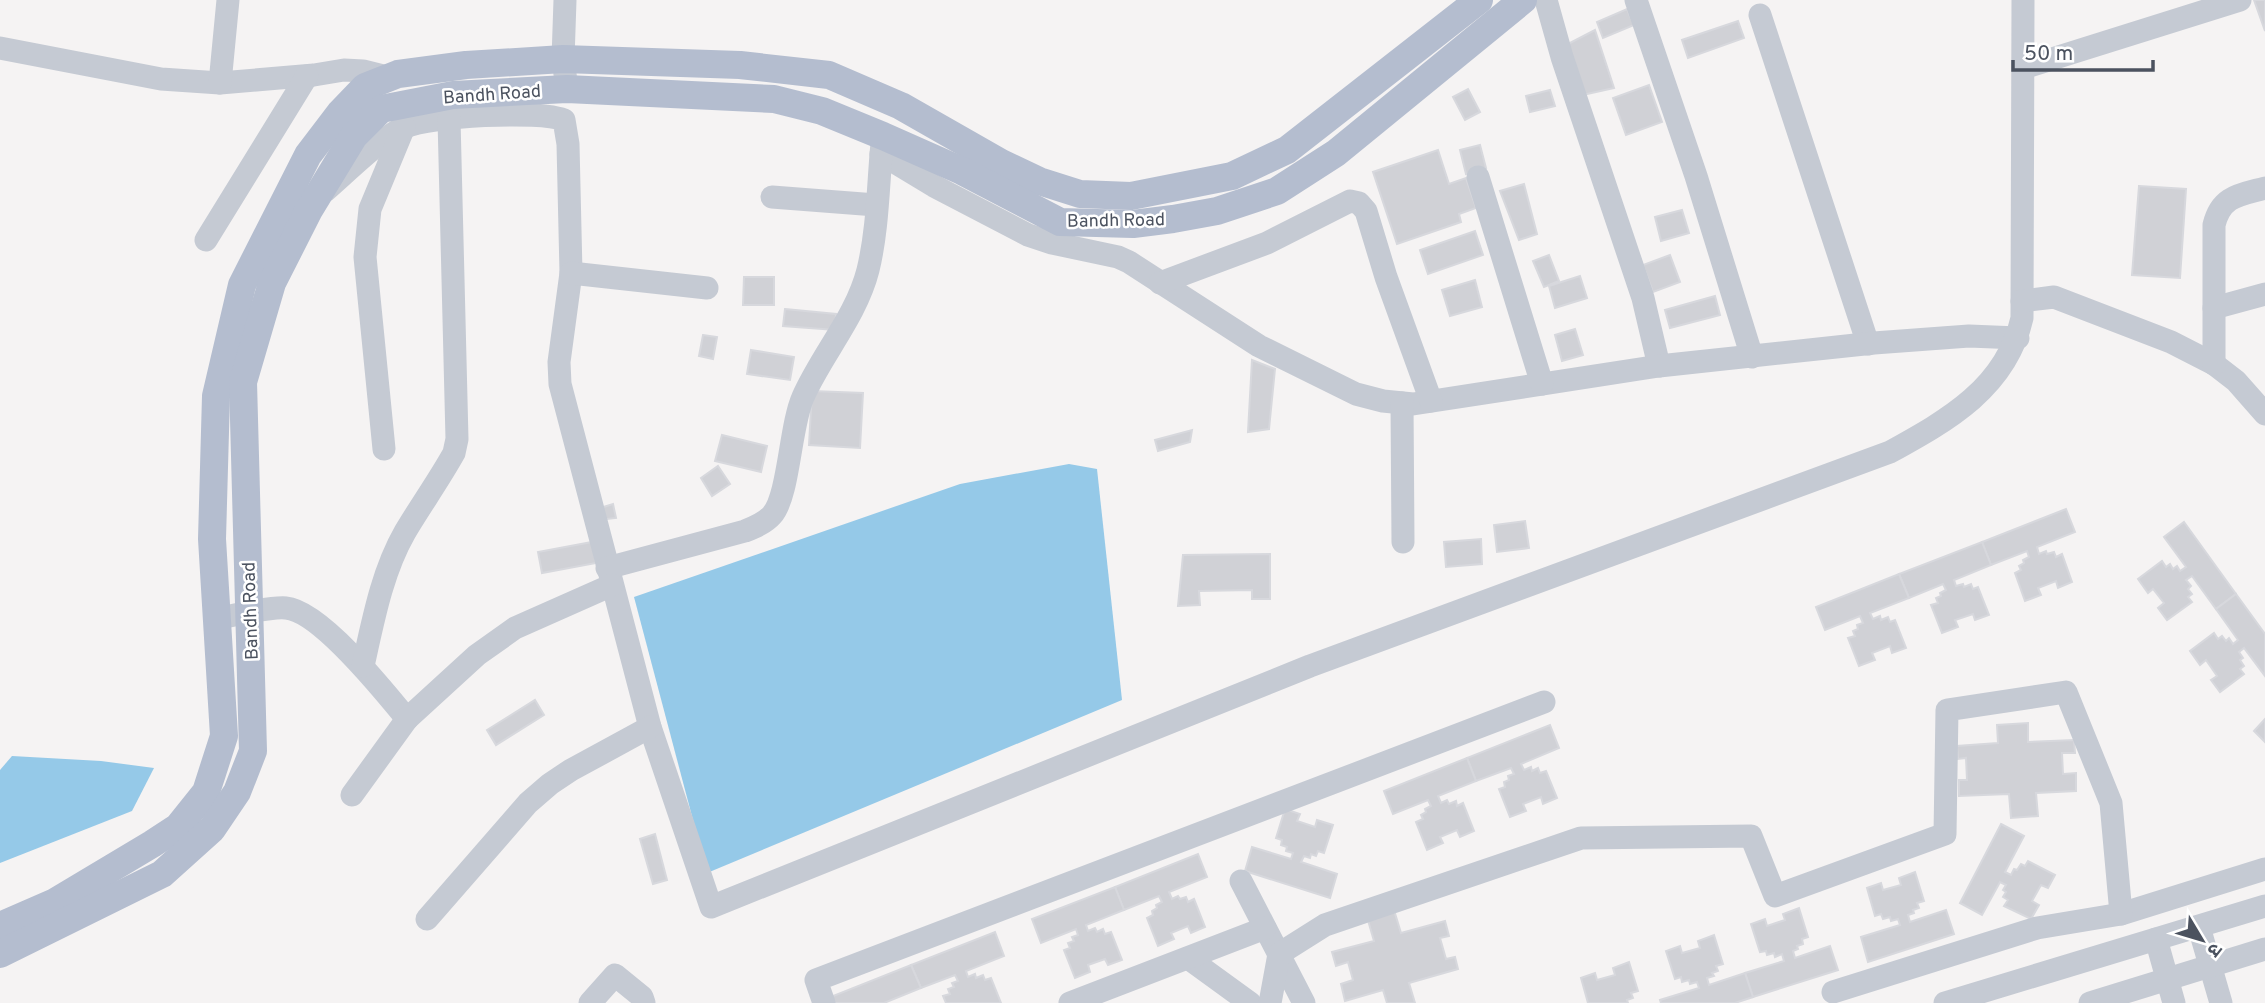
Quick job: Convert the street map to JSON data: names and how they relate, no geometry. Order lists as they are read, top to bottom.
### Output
{
  "streets": {
    "main road": ["Bandh Road"]
  },
  "scale_bar": "50 m",
  "north": "bottom right"
}
